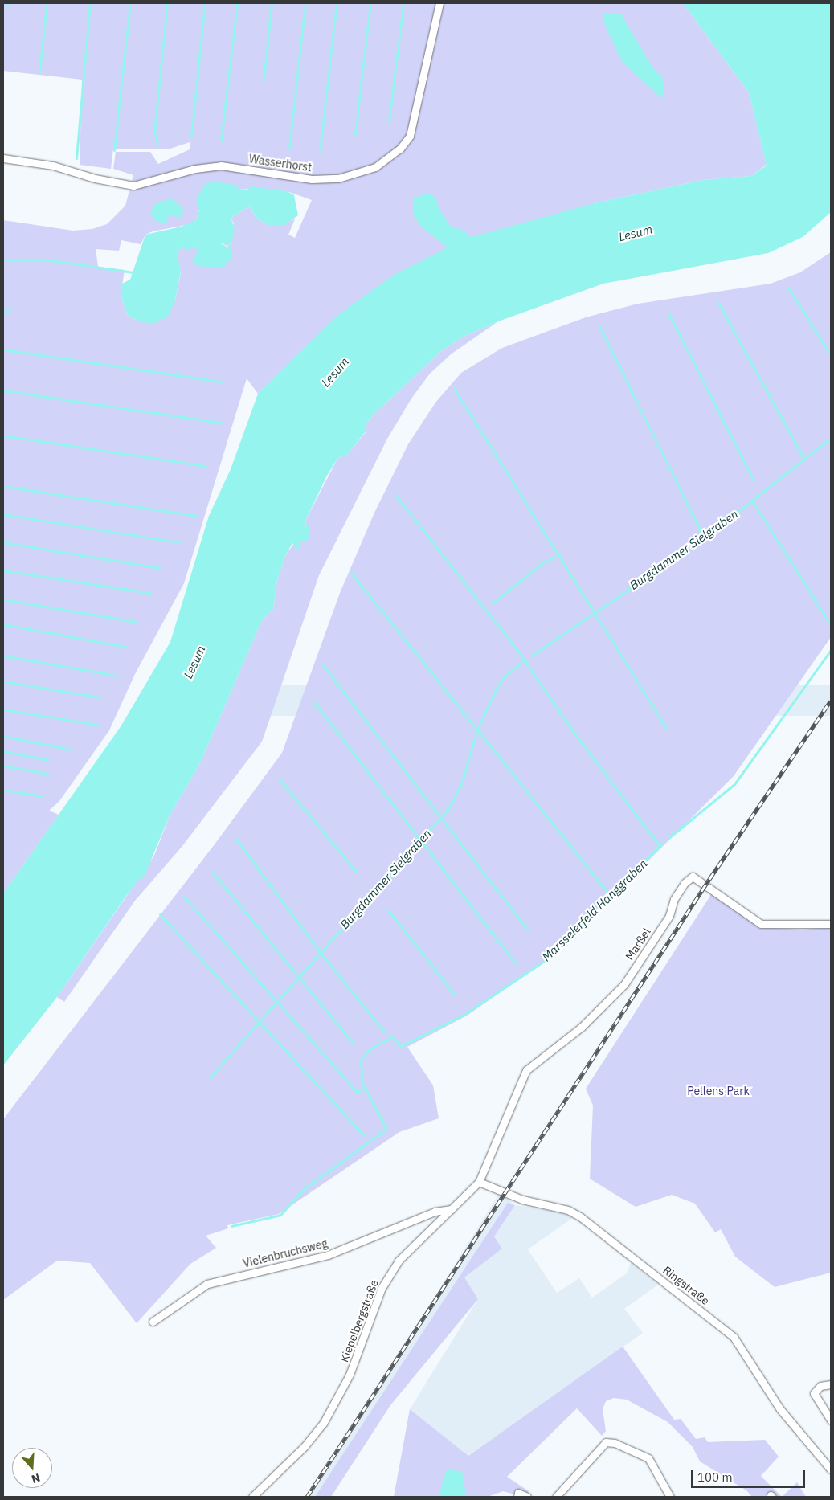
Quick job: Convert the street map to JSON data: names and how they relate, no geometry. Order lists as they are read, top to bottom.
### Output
{
  "streets": {
    "street": [
      "Wasserhorst",
      "Marßel",
      "Vielenbruchsweg",
      "Ringstraße",
      "Kiepelbergstraße"
    ]
  },
  "crossings": [
    ["Marßel", "Kiepelbergstraße"],
    ["Vielenbruchsweg", "Kiepelbergstraße"],
    ["Ringstraße", "Kiepelbergstraße"]
  ],
  "water": ["Lesum", "Burgdammer Sielgraben", "Marsselerfeld Hanggraben"],
  "parks": ["Pellens Park"],
  "scale_bar": "100 m",
  "north": "bottom"
}
